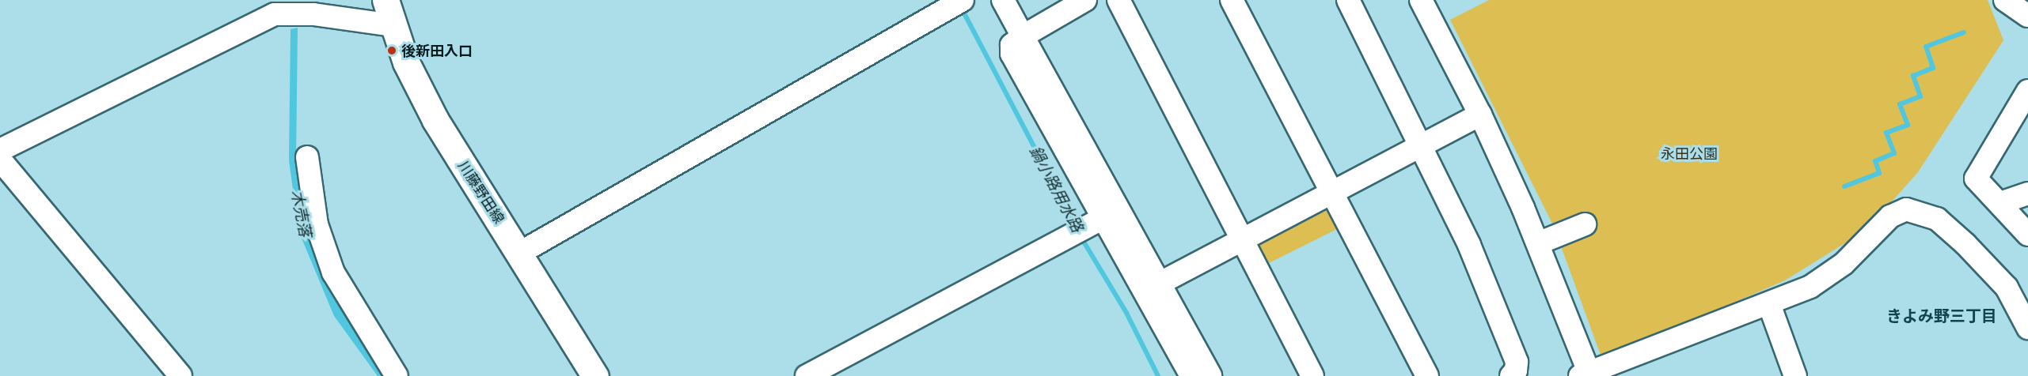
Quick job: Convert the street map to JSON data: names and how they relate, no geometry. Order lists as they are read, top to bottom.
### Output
{
  "streets": {
    "main road": ["川藤野田線"]
  },
  "districts": ["きよみ野三丁目"],
  "water": ["鍋小路用水路", "木売落"],
  "parks": ["永田公園"],
  "places": ["後新田入口"]
}
